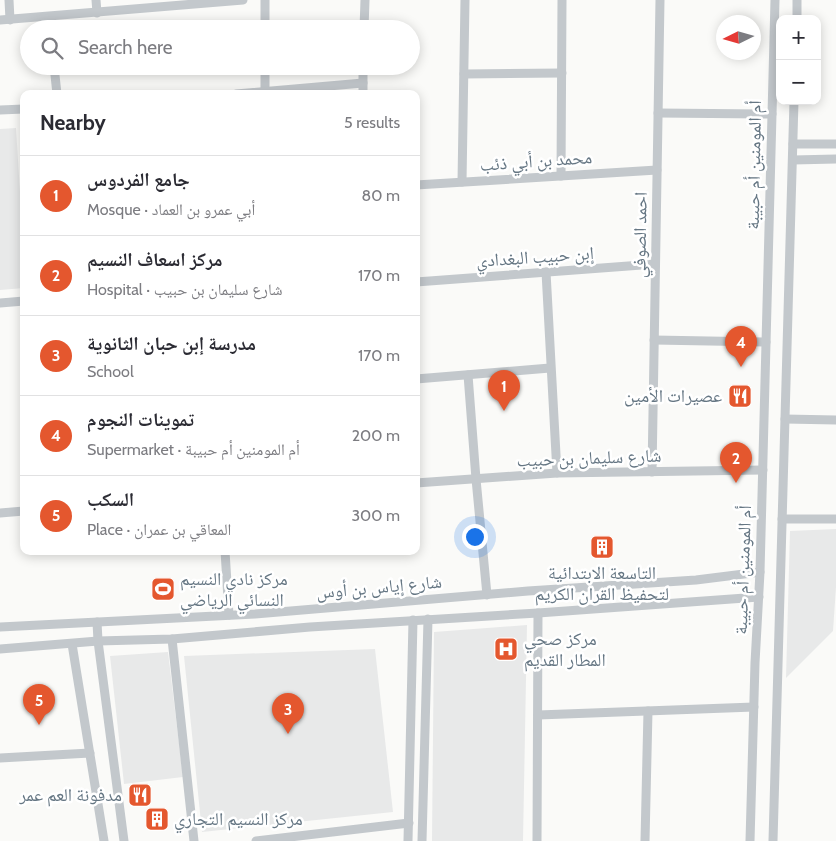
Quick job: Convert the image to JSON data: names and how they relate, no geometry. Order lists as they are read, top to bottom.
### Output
{
  "streets": {
    "street": [
      "محمد بن أبي ذئب",
      "أم المومنين أم حبيبة",
      "احمد الصوفي",
      "إبن حبيب البغدادي",
      "شارع سليمان بن حبيب",
      "شارع إياس بن أوس"
    ]
  },
  "crossings": [
    ["محمد بن أبي ذئب", "احمد الصوفي"],
    ["أم المومنين أم حبيبة", "شارع سليمان بن حبيب"],
    ["أم المومنين أم حبيبة", "شارع إياس بن أوس"],
    ["احمد الصوفي", "إبن حبيب البغدادي"],
    ["احمد الصوفي", "شارع سليمان بن حبيب"]
  ],
  "places": {
    "restaurant": ["عصيرات الأمين", "مدفونة العم عمر"],
    "building": ["التاسعة الابتدائية لتحفيظ القران الكريم", "مركز النسيم التجاري"],
    "sports": ["مركز نادي النسيم النسائي الرياضي"],
    "hospital": ["مركز صحي المطار القديم"]
  },
  "north": "left",
  "page": {
    "map_buttons": ["+", "−"],
    "search": "Search here",
    "heading": ["Nearby", "5 results"],
    "list": [
      {
        "mark": "1",
        "name": "جامع الفردوس",
        "note": "Mosque · أبي عمرو بن العماد",
        "value": "80 m"
      },
      {
        "mark": "2",
        "name": "مركز اسعاف النسيم",
        "note": "Hospital · شارع سليمان بن حبيب",
        "value": "170 m"
      },
      {
        "mark": "3",
        "name": "مدرسة إبن حبان الثانوية",
        "note": "School",
        "value": "170 m"
      },
      {
        "mark": "4",
        "name": "تموينات النجوم",
        "note": "Supermarket · أم المومنين أم حبيبة",
        "value": "200 m"
      },
      {
        "mark": "5",
        "name": "السكب",
        "note": "Place · المعاقي بن عمران",
        "value": "300 m"
      }
    ],
    "pins": [
      "4",
      "1",
      "2",
      "5",
      "3"
    ]
  }
}
